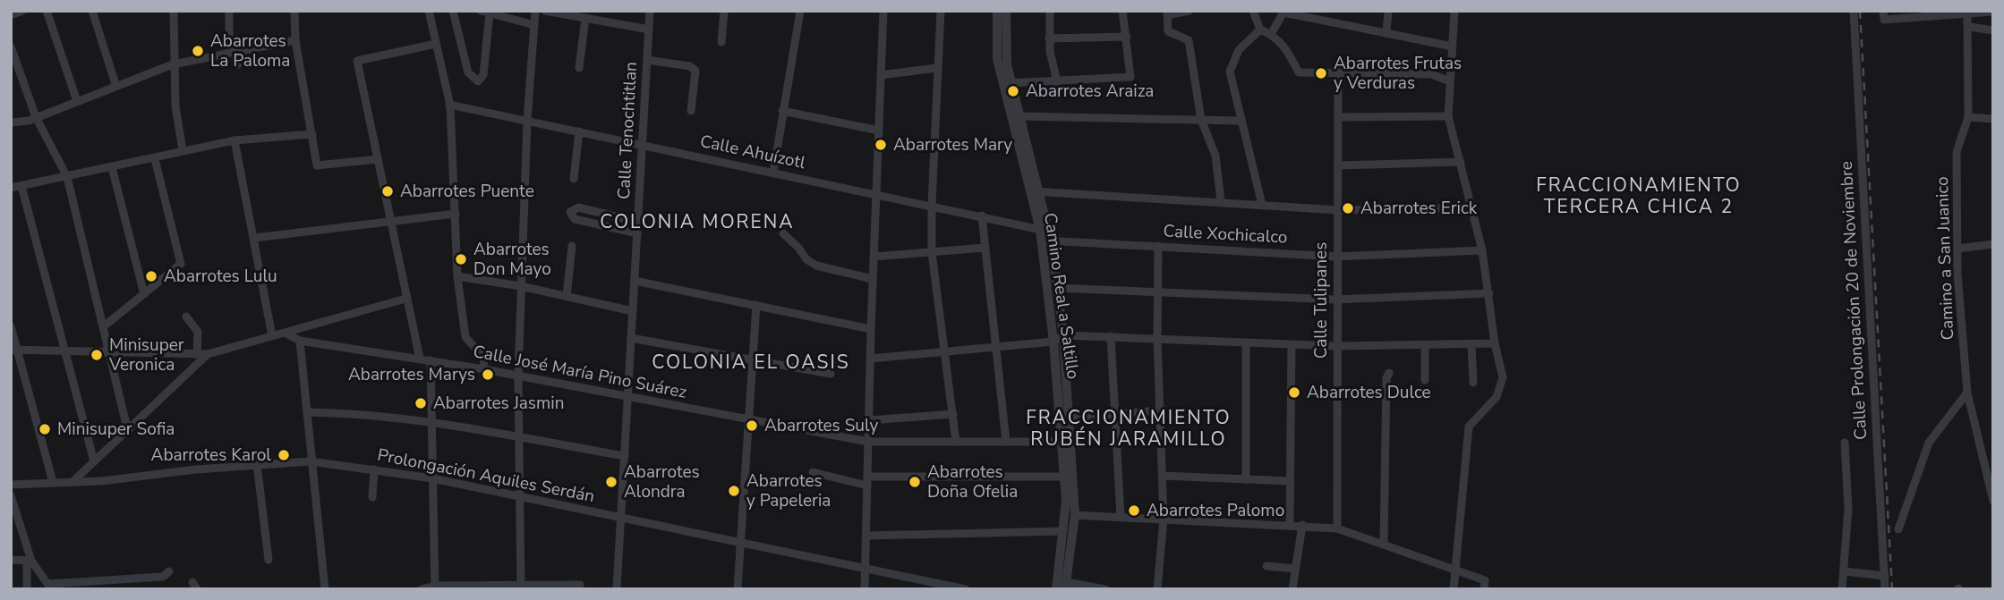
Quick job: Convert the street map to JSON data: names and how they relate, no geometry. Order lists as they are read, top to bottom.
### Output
{
  "streets": {
    "street": [
      "Calle Tenochtitlan",
      "Calle Ahuízotl",
      "Calle Xochicalco",
      "Camino a San Juanico",
      "Camino Real a Saltillo",
      "Calle Tulipanes",
      "Calle Prolongación 20 de Noviembre",
      "Calle José María Pino Suárez",
      "Prolongación Aquiles Serdán"
    ]
  },
  "crossings": [
    ["Calle Tenochtitlan", "Calle Ahuízotl"],
    ["Calle Tenochtitlan", "Calle José María Pino Suárez"],
    ["Calle Tenochtitlan", "Prolongación Aquiles Serdán"],
    ["Calle Ahuízotl", "Calle Xochicalco"],
    ["Calle Ahuízotl", "Camino Real a Saltillo"],
    ["Calle Xochicalco", "Camino Real a Saltillo"],
    ["Calle Xochicalco", "Calle Tulipanes"],
    ["Camino Real a Saltillo", "Calle José María Pino Suárez"]
  ],
  "districts": [
    "FRACCIONAMIENTO TERCERA CHICA 2",
    "COLONIA MORENA",
    "COLONIA EL OASIS",
    "FRACCIONAMIENTO RUBÉN JARAMILLO"
  ],
  "places": [
    "Abarrotes La Paloma",
    "Abarrotes Frutas y Verduras",
    "Abarrotes Araiza",
    "Abarrotes Mary",
    "Abarrotes Puente",
    "Abarrotes Erick",
    "Abarrotes Don Mayo",
    "Abarrotes Lulu",
    "Minisuper Veronica",
    "Abarrotes Marys",
    "Abarrotes Dulce",
    "Abarrotes Jasmin",
    "Abarrotes Suly",
    "Minisuper Sofia",
    "Abarrotes Karol",
    "Abarrotes Alondra",
    "Abarrotes Doña Ofelia",
    "Abarrotes y Papeleria",
    "Abarrotes Palomo"
  ]
}
